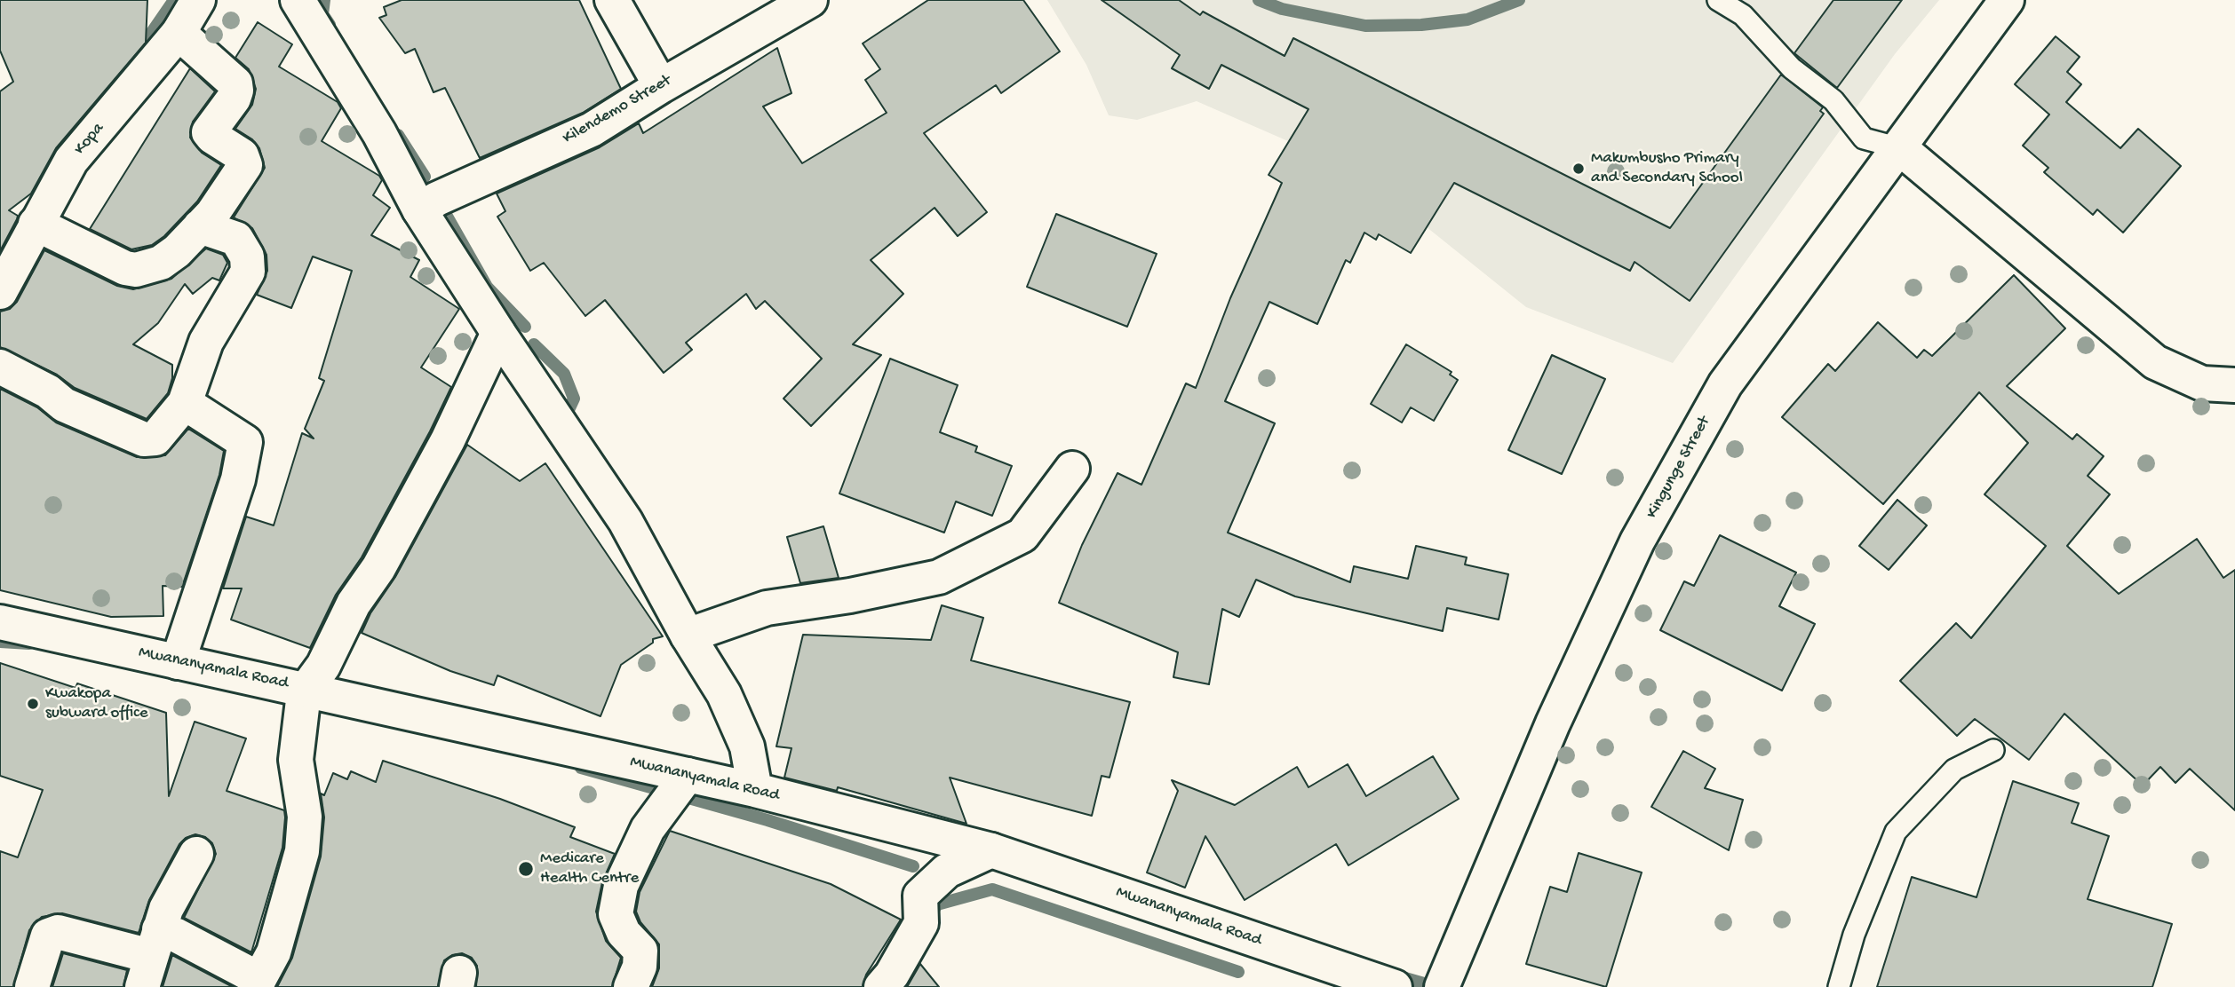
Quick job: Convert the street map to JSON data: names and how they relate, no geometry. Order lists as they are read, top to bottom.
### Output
{
  "streets": {
    "street": [
      "Kilendemo Street",
      "Kopa",
      "Kingunge Street",
      "Mwananyamala Road"
    ]
  },
  "places": ["Makumbusho Primary and Secondary School", "Kwakopa subward office", "Medicare Health Centre"]
}
